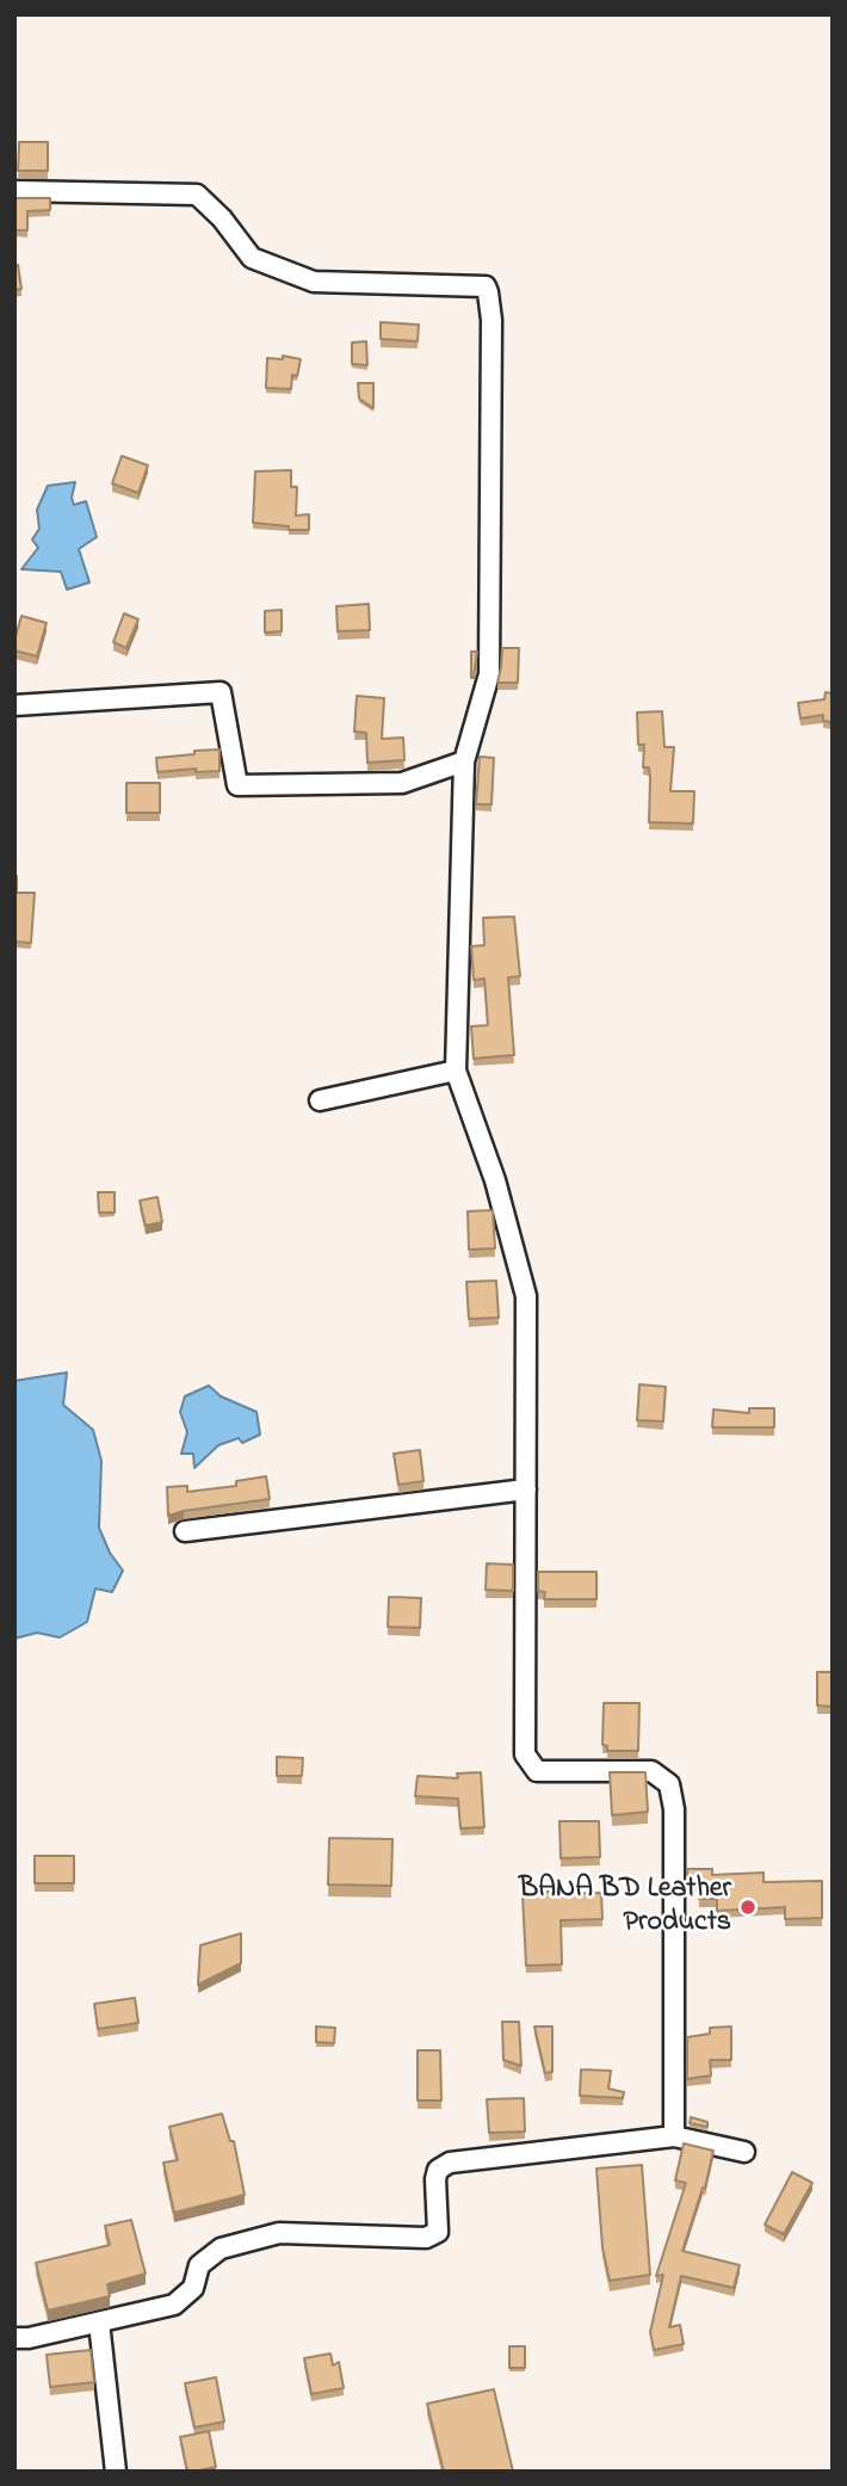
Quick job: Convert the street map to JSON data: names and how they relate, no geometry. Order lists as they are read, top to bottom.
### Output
{
  "places": ["BANA BD Leather Products"]
}
